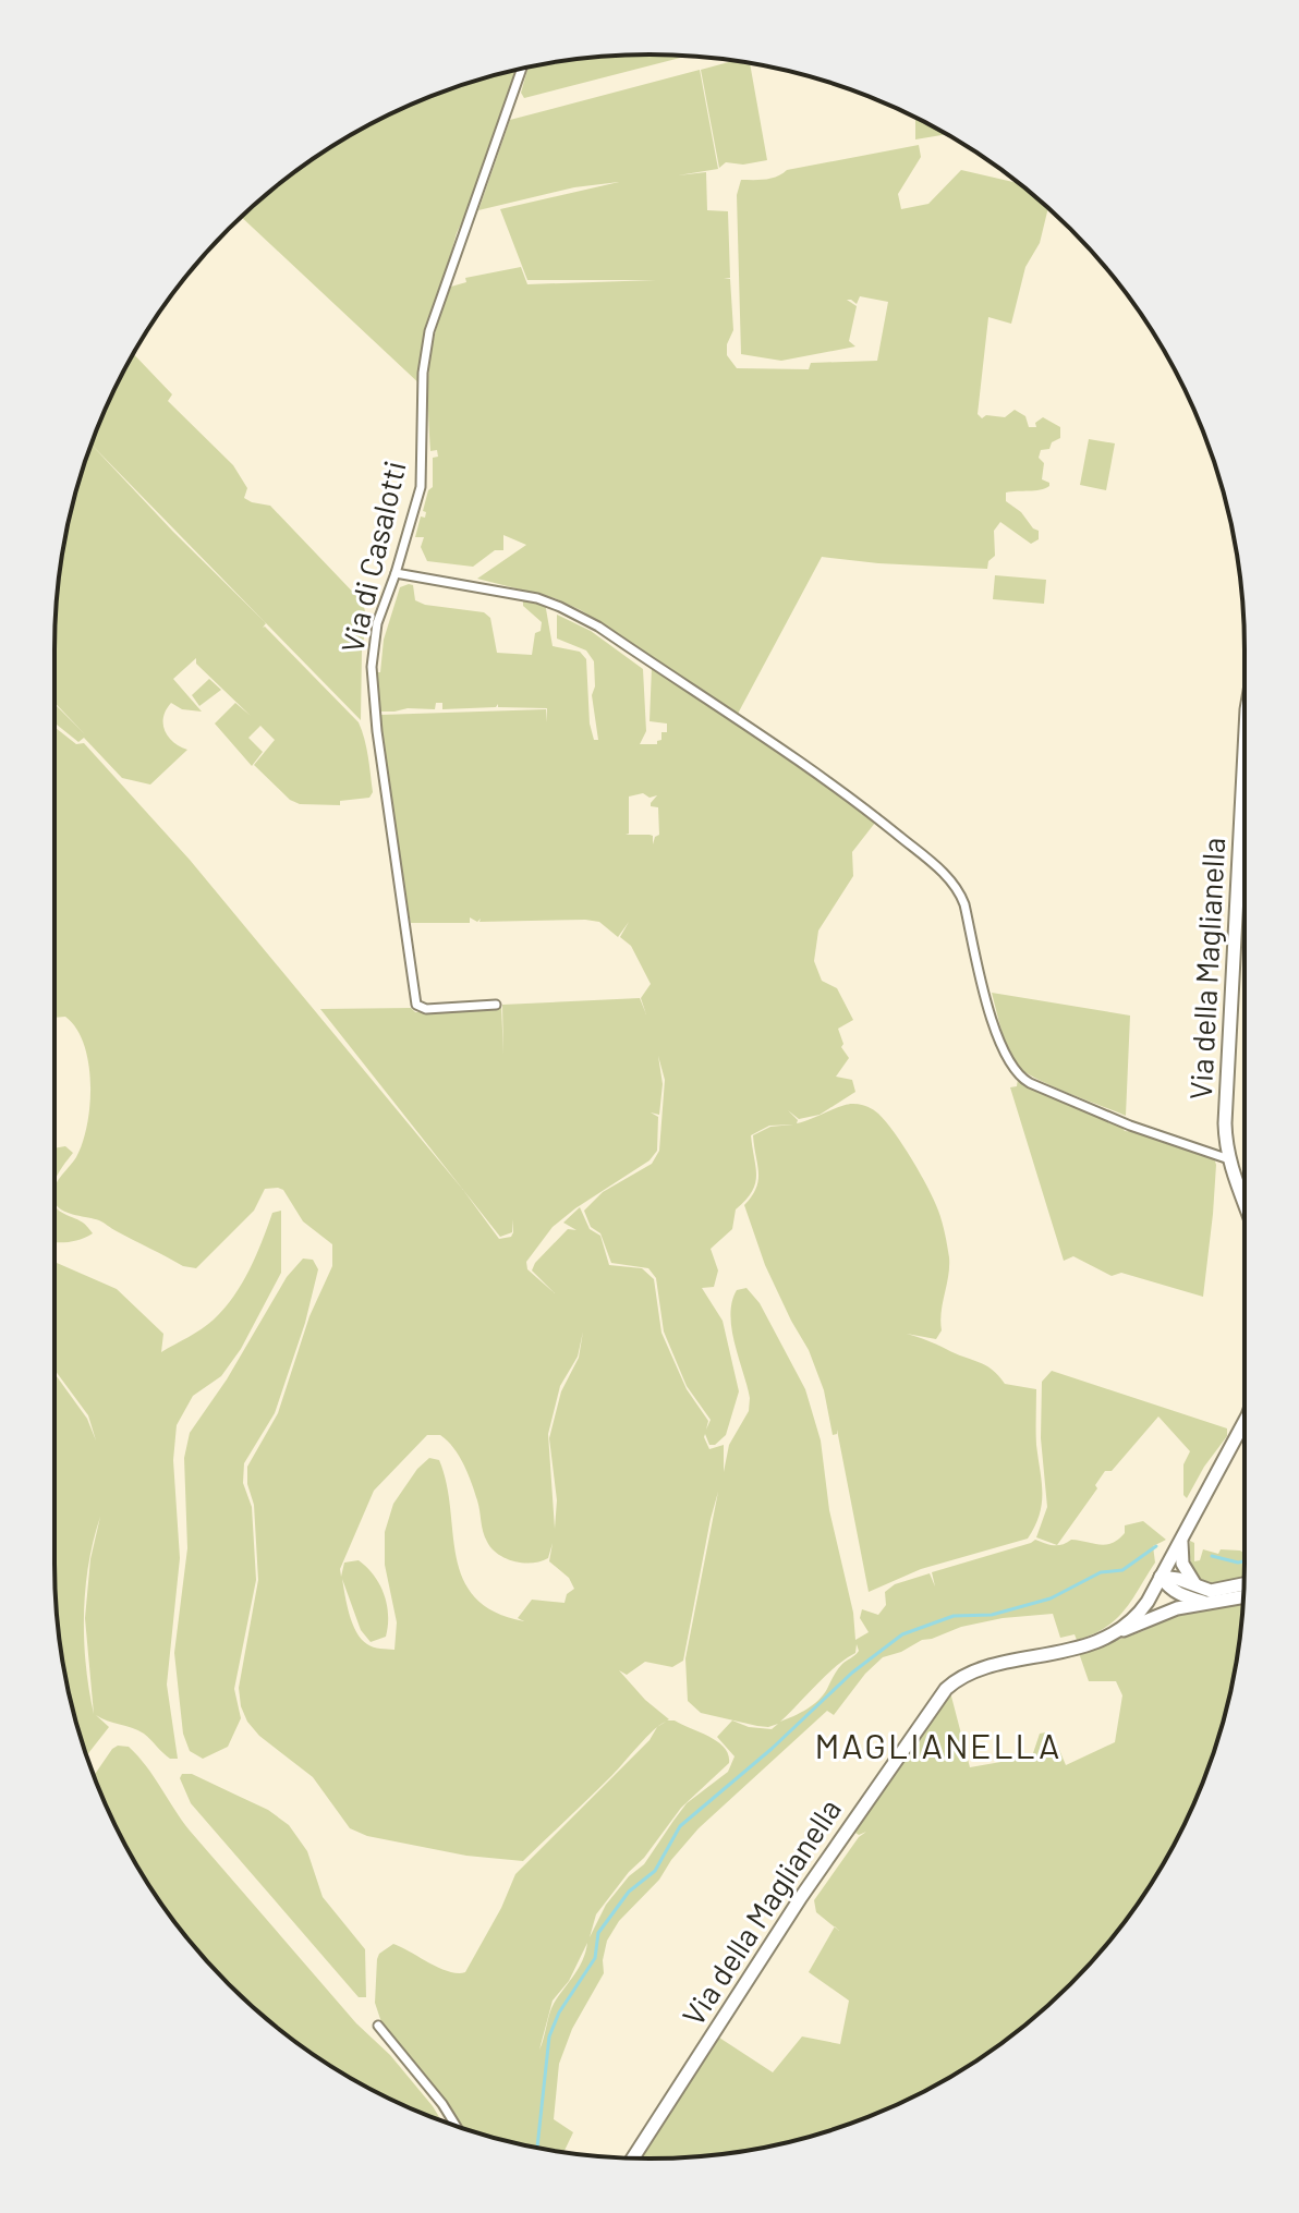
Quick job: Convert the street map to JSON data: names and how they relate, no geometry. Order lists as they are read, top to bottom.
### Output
{
  "streets": {
    "main road": ["Via della Maglianella"],
    "street": ["Via di Casalotti"]
  },
  "districts": ["MAGLIANELLA"]
}
